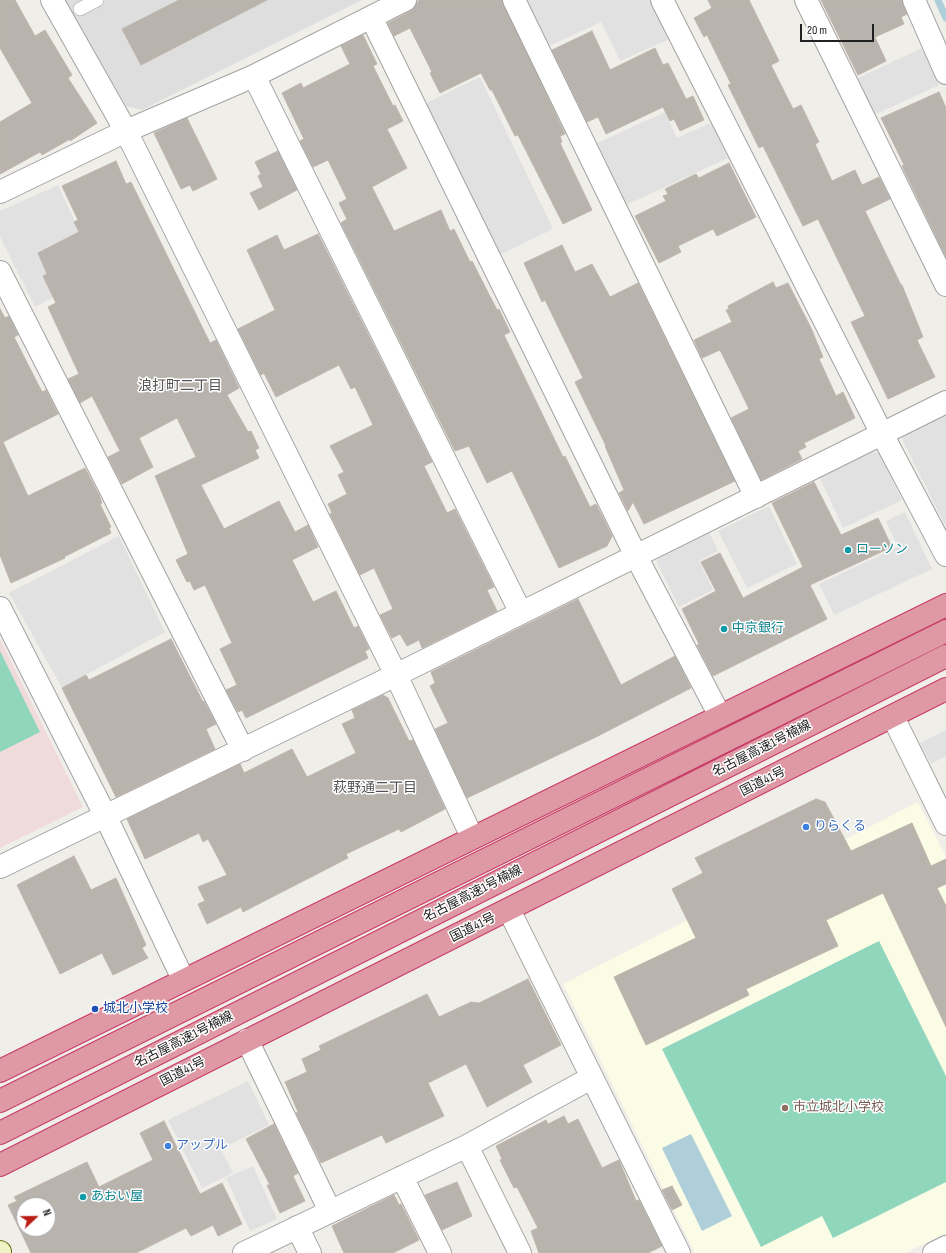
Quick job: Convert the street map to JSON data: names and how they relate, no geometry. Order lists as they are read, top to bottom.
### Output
{
  "streets": {
    "highway": ["名古屋高速1号楠線", "国道41号"]
  },
  "districts": ["浪打町二丁目", "萩野通二丁目"],
  "places": [
    "ローソン",
    "中京銀行",
    "りらくる",
    "城北小学校",
    "市立城北小学校",
    "アップル",
    "あおい屋"
  ],
  "scale_bar": "20 m",
  "north": "right"
}
